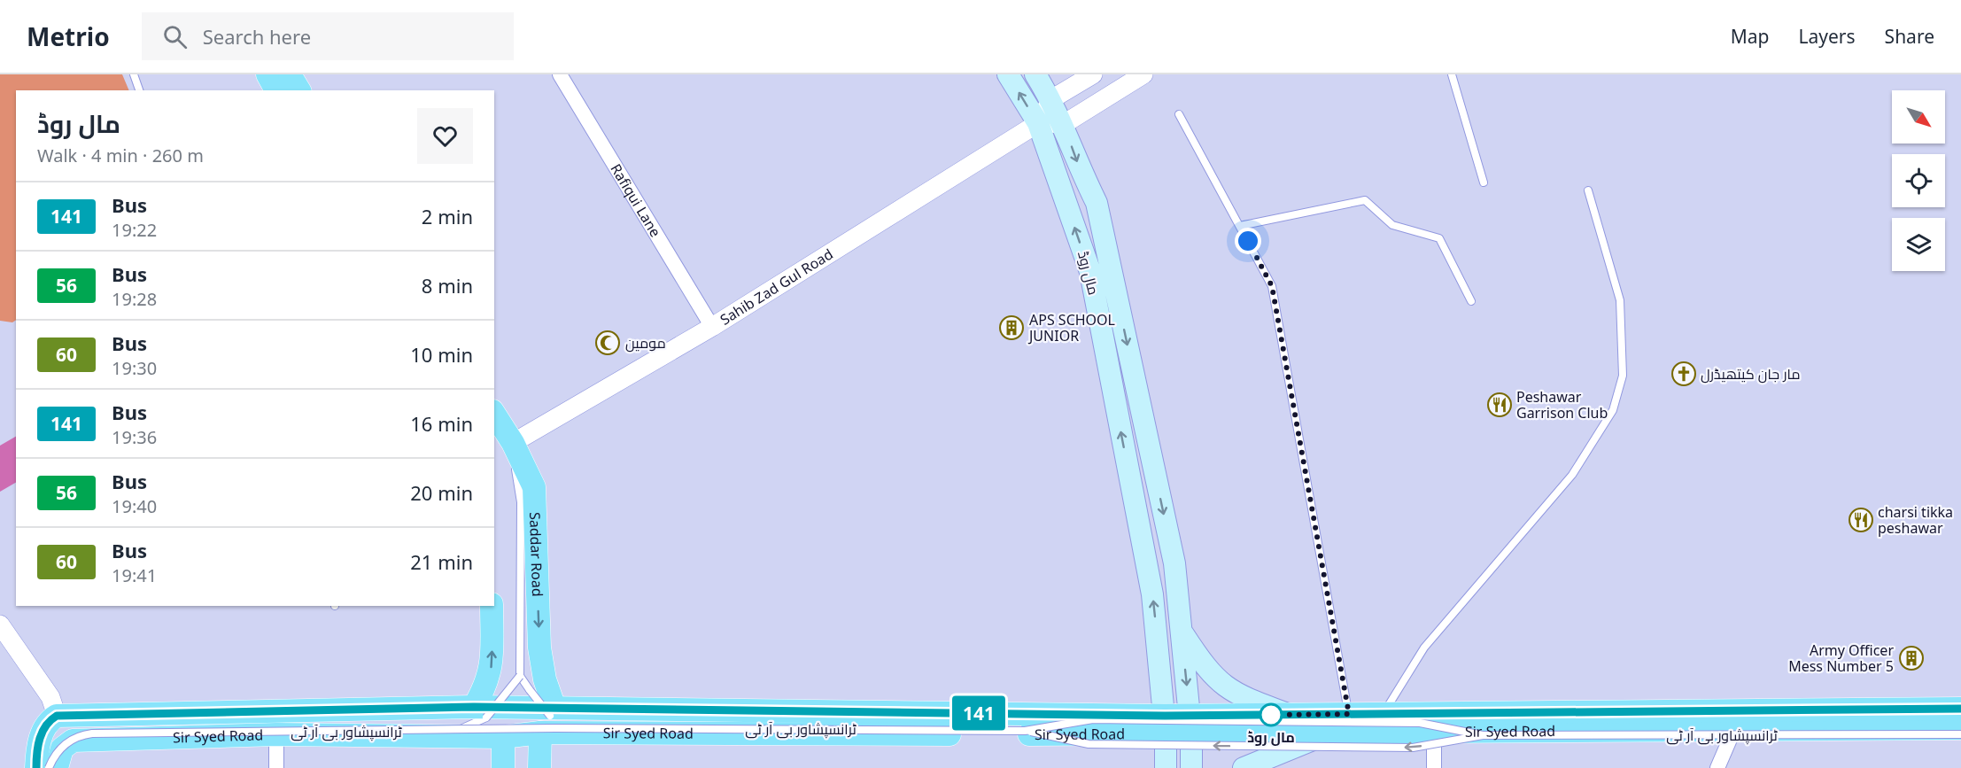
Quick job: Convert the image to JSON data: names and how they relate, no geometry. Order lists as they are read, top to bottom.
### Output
{
  "streets": {
    "main road": ["مال روڈ", "Saddar Road", "Sir Syed Road"],
    "street": ["Rafiqui Lane", "Sahib Zad Gul Road"],
    "lane": ["ٹرانسپشاور بی آر ٹی"]
  },
  "crossings": [
    ["Rafiqui Lane", "Sahib Zad Gul Road"],
    ["مال روڈ", "Sahib Zad Gul Road"],
    ["مال روڈ", "Sir Syed Road"],
    ["Sahib Zad Gul Road", "Saddar Road"],
    ["Saddar Road", "Sir Syed Road"],
    ["ٹرانسپشاور بی آر ٹی", "Sir Syed Road"]
  ],
  "places": {
    "building": ["APS SCHOOL JUNIOR", "Army Officer Mess Number 5"],
    "mosque": ["مومین"],
    "church": ["مار جان کیتھیڈرل"],
    "restaurant": ["Peshawar Garrison Club", "charsi tikka peshawar"],
    "other": ["مال روڈ"]
  },
  "lines": ["bus line 141"],
  "north": "bottom right",
  "page": {
    "header": "Metrio",
    "search": "Search here",
    "nav": ["Map", "Layers", "Share"],
    "on_map": "141",
    "heading": ["مال روڈ", "Walk · 4 min · 260 m"],
    "list": [
      {
        "mark": "141",
        "name": "Bus",
        "note": "19:22",
        "value": "2 min"
      },
      {
        "mark": "56",
        "name": "Bus",
        "note": "19:28",
        "value": "8 min"
      },
      {
        "mark": "60",
        "name": "Bus",
        "note": "19:30",
        "value": "10 min"
      },
      {
        "mark": "141",
        "name": "Bus",
        "note": "19:36",
        "value": "16 min"
      },
      {
        "mark": "56",
        "name": "Bus",
        "note": "19:40",
        "value": "20 min"
      },
      {
        "mark": "60",
        "name": "Bus",
        "note": "19:41",
        "value": "21 min"
      }
    ]
  }
}
